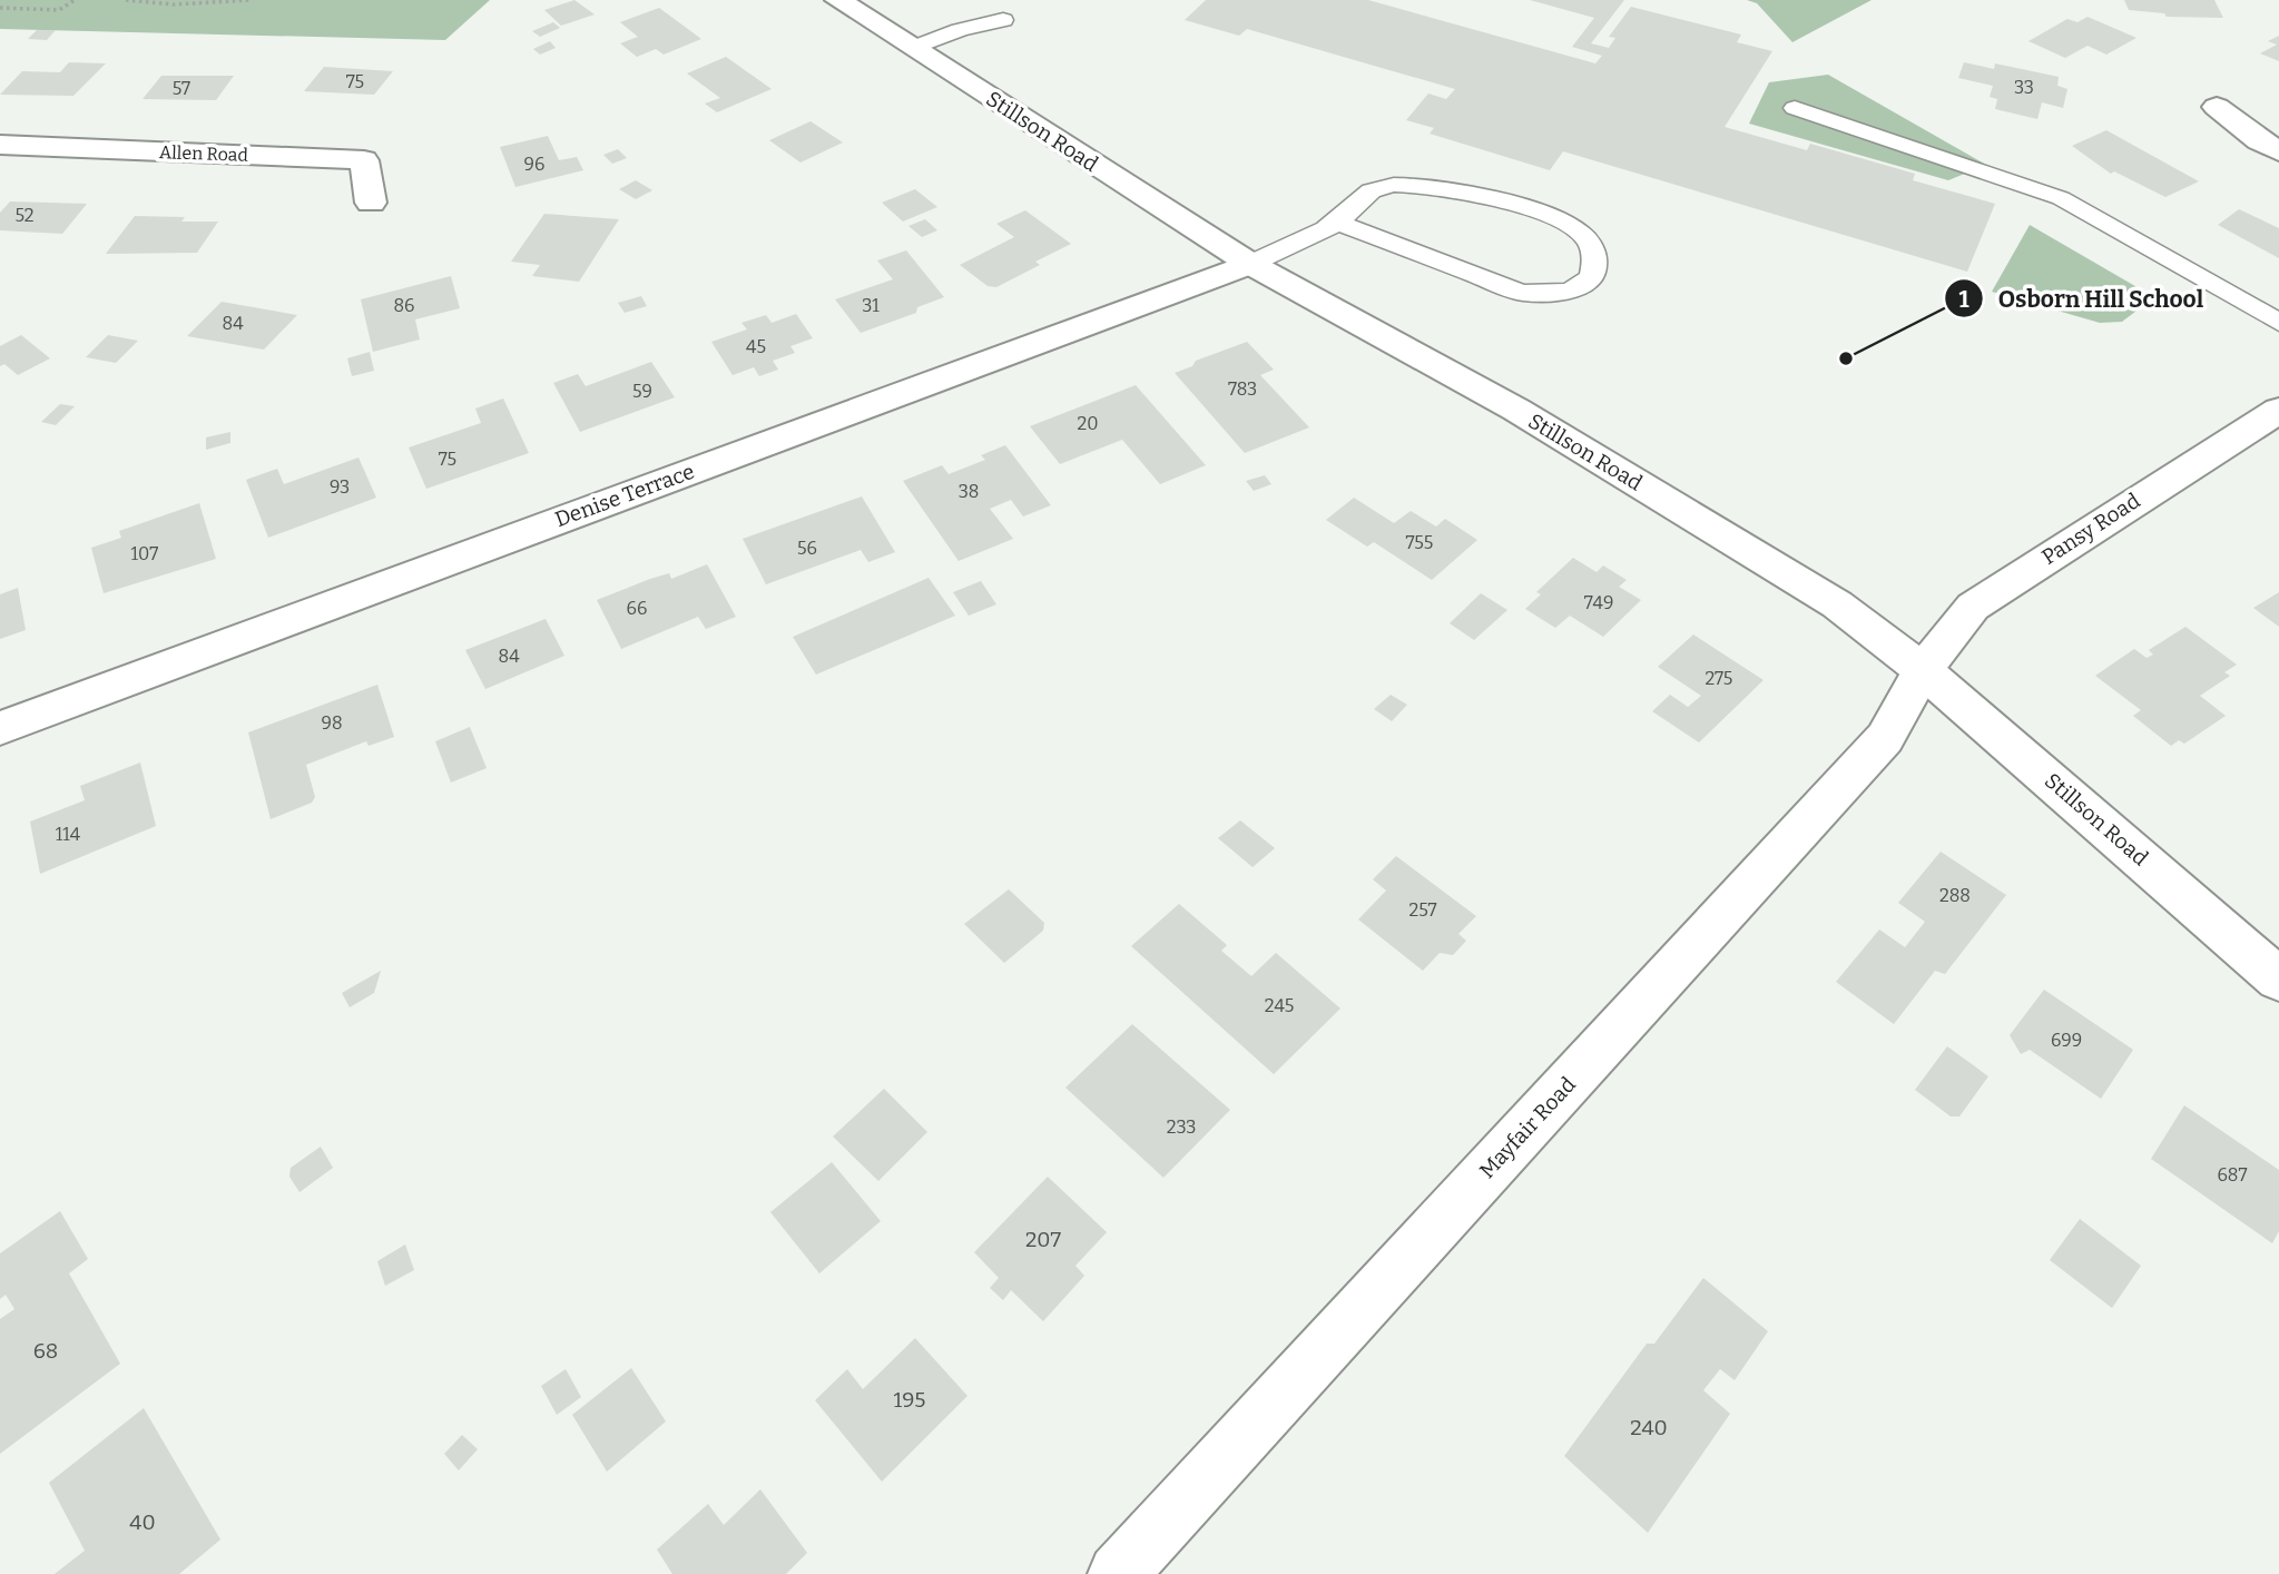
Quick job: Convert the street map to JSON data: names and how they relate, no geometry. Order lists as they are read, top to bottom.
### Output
{
  "streets": {
    "street": [
      "Stillson Road",
      "Allen Road",
      "Denise Terrace",
      "Pansy Road",
      "Mayfair Road"
    ]
  },
  "crossings": [
    ["Stillson Road", "Denise Terrace"],
    ["Stillson Road", "Pansy Road"],
    ["Stillson Road", "Mayfair Road"],
    ["Pansy Road", "Mayfair Road"]
  ],
  "places": ["Osborn Hill School"],
  "house_numbers": [
    "75",
    "33",
    "57",
    "96",
    "52",
    "86",
    "31",
    "84",
    "45",
    "783",
    "59",
    "20",
    "75",
    "93",
    "38",
    "755",
    "56",
    "107",
    "749",
    "66",
    "84",
    "275",
    "98",
    "114",
    "288",
    "257",
    "245",
    "699",
    "233",
    "687",
    "207",
    "68",
    "195",
    "240",
    "40"
  ]
}
